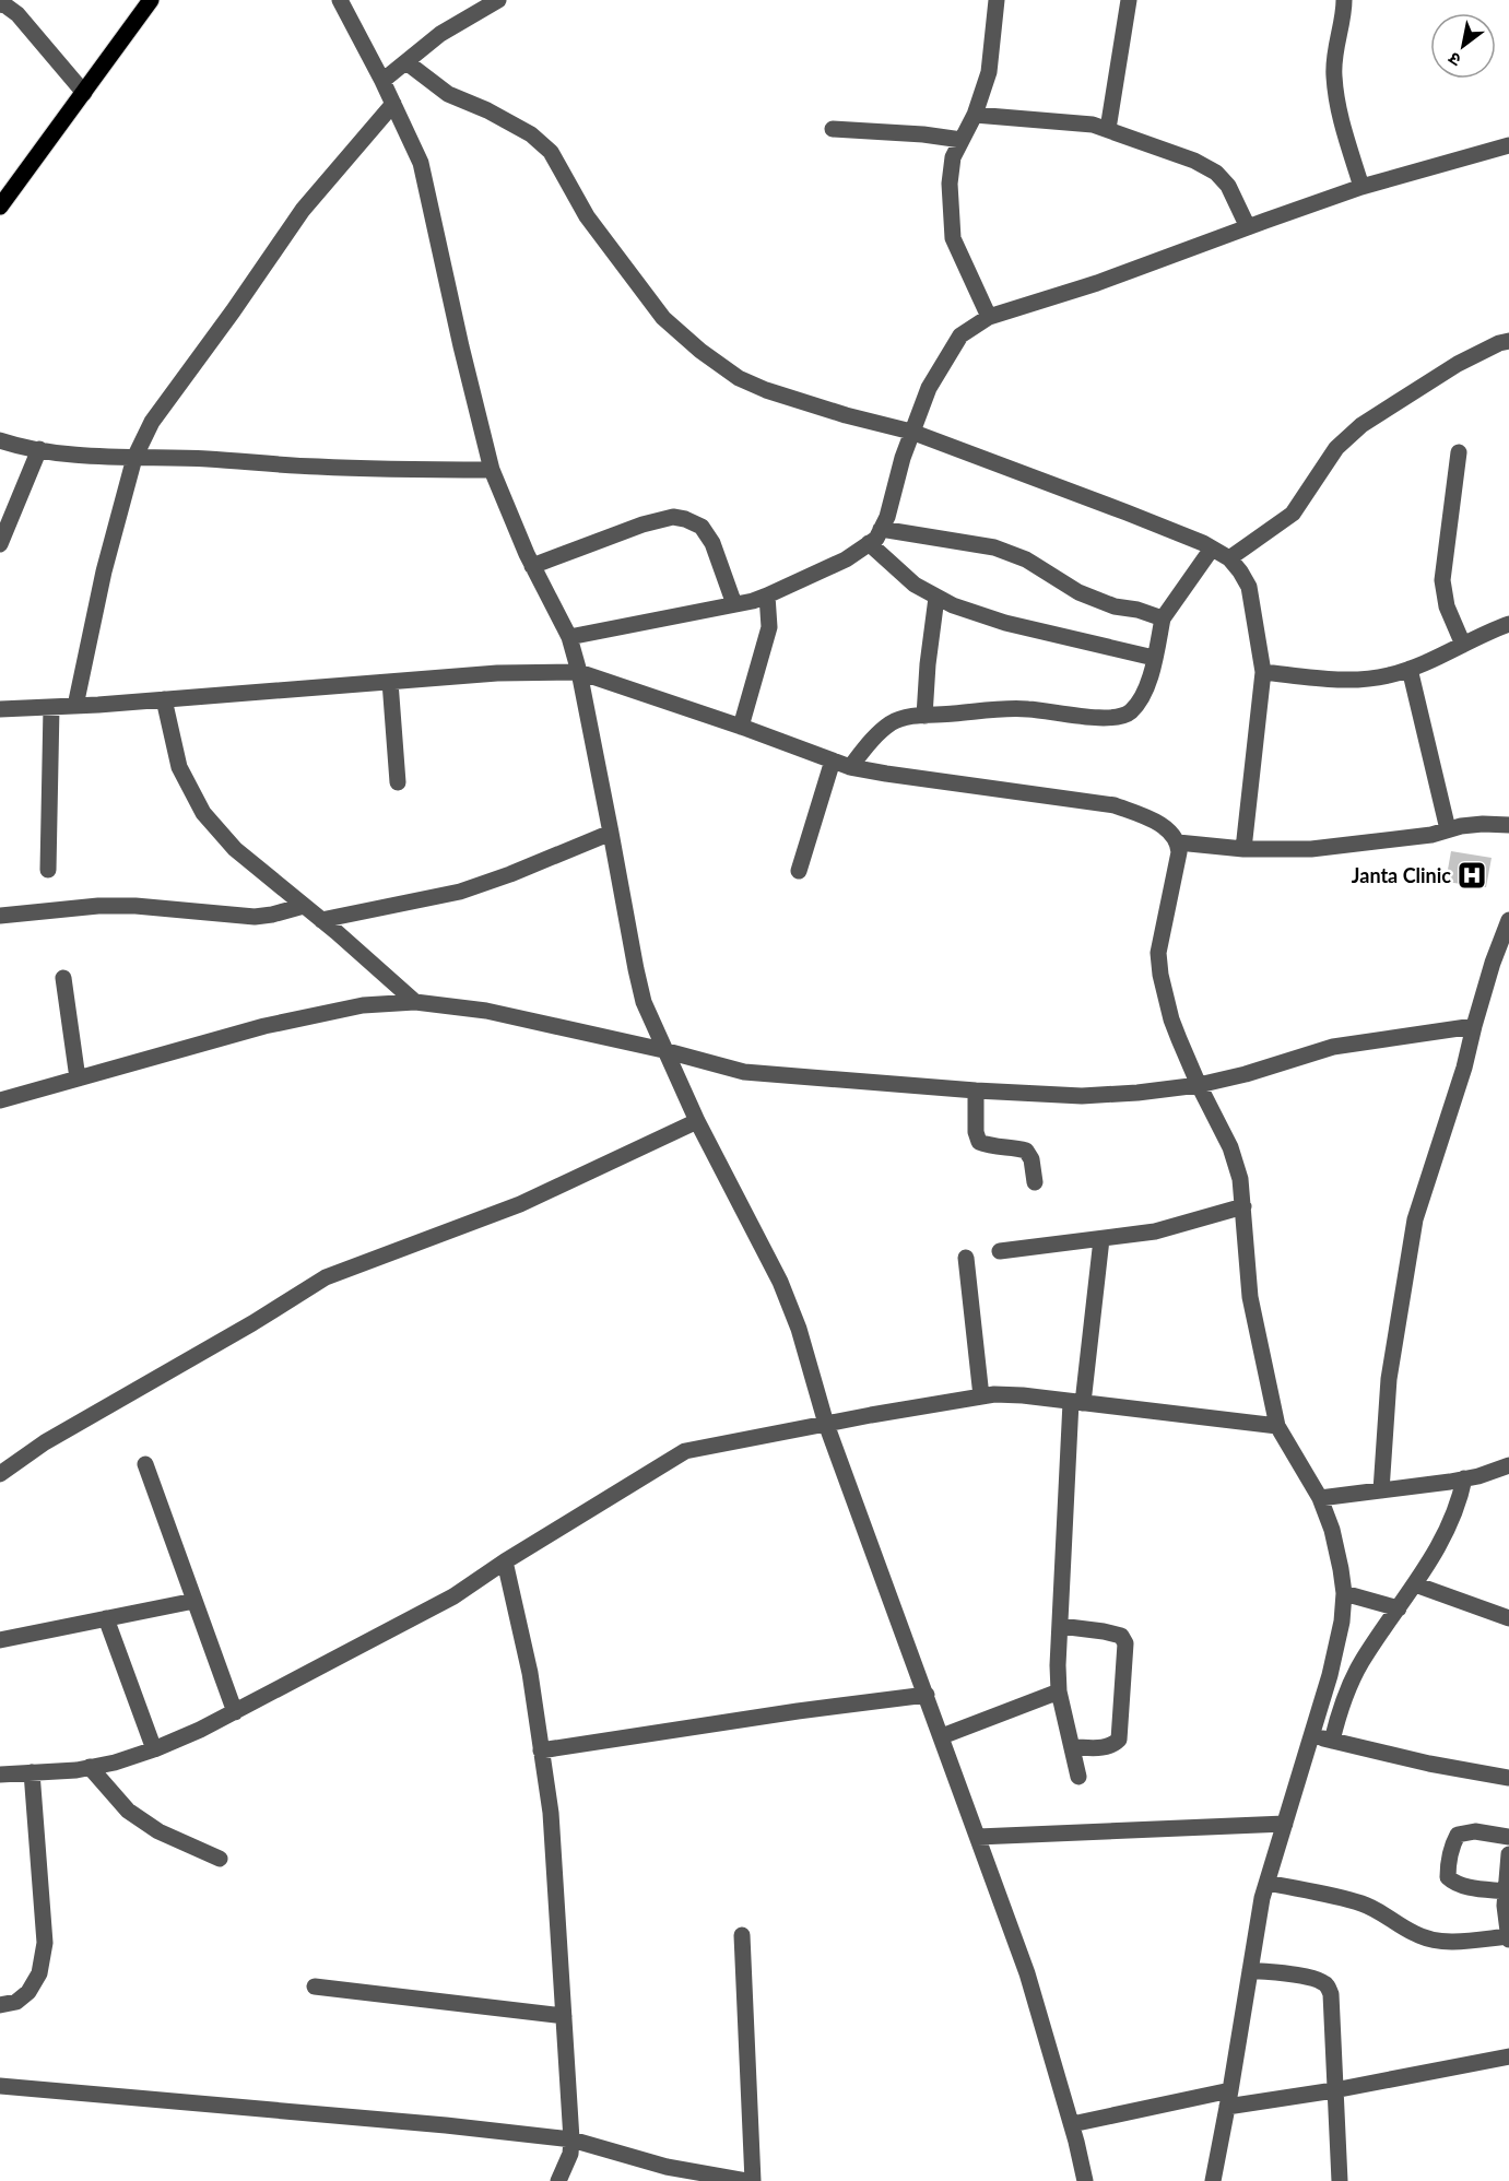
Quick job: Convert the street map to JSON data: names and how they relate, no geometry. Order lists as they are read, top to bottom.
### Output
{
  "places": {
    "hospital": ["Janta Clinic"]
  },
  "north": "bottom left"
}
